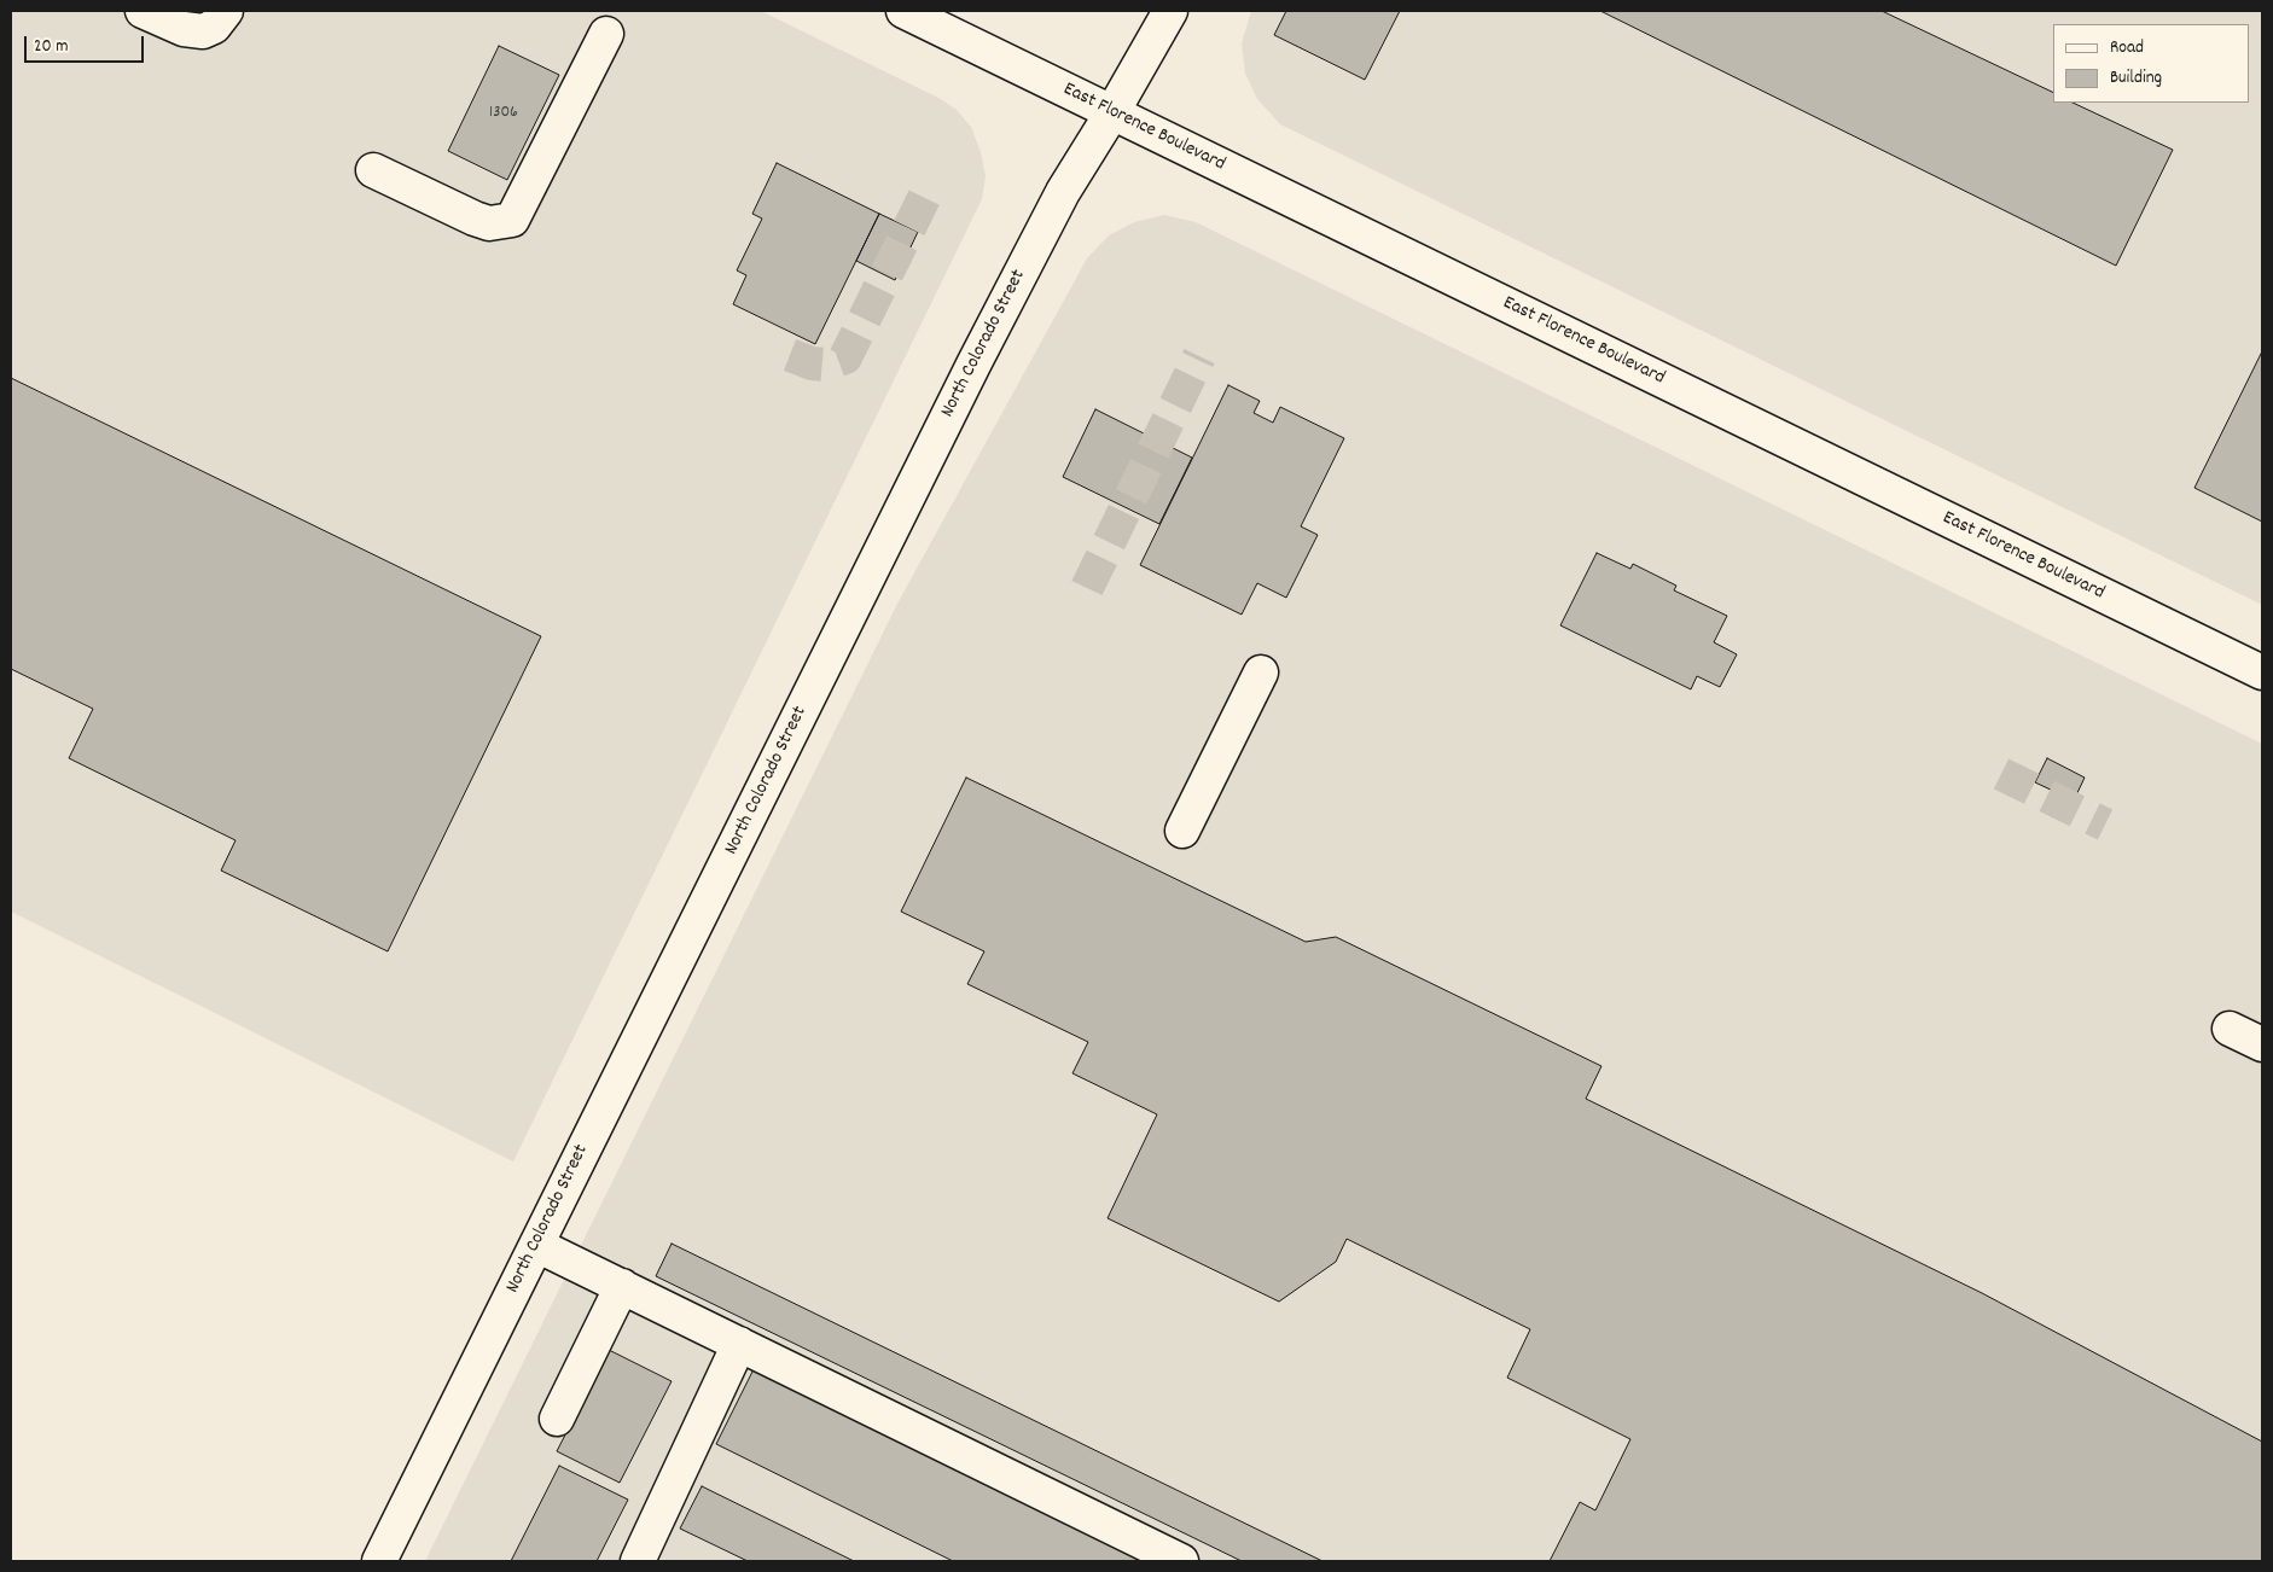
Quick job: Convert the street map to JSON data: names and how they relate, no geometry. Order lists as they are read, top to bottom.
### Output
{
  "streets": {
    "street": ["East Florence Boulevard", "North Colorado Street"]
  },
  "crossings": [
    ["East Florence Boulevard", "North Colorado Street"]
  ],
  "house_numbers": ["1306"],
  "legend": ["Road", "Building"],
  "scale_bar": "20 m"
}
